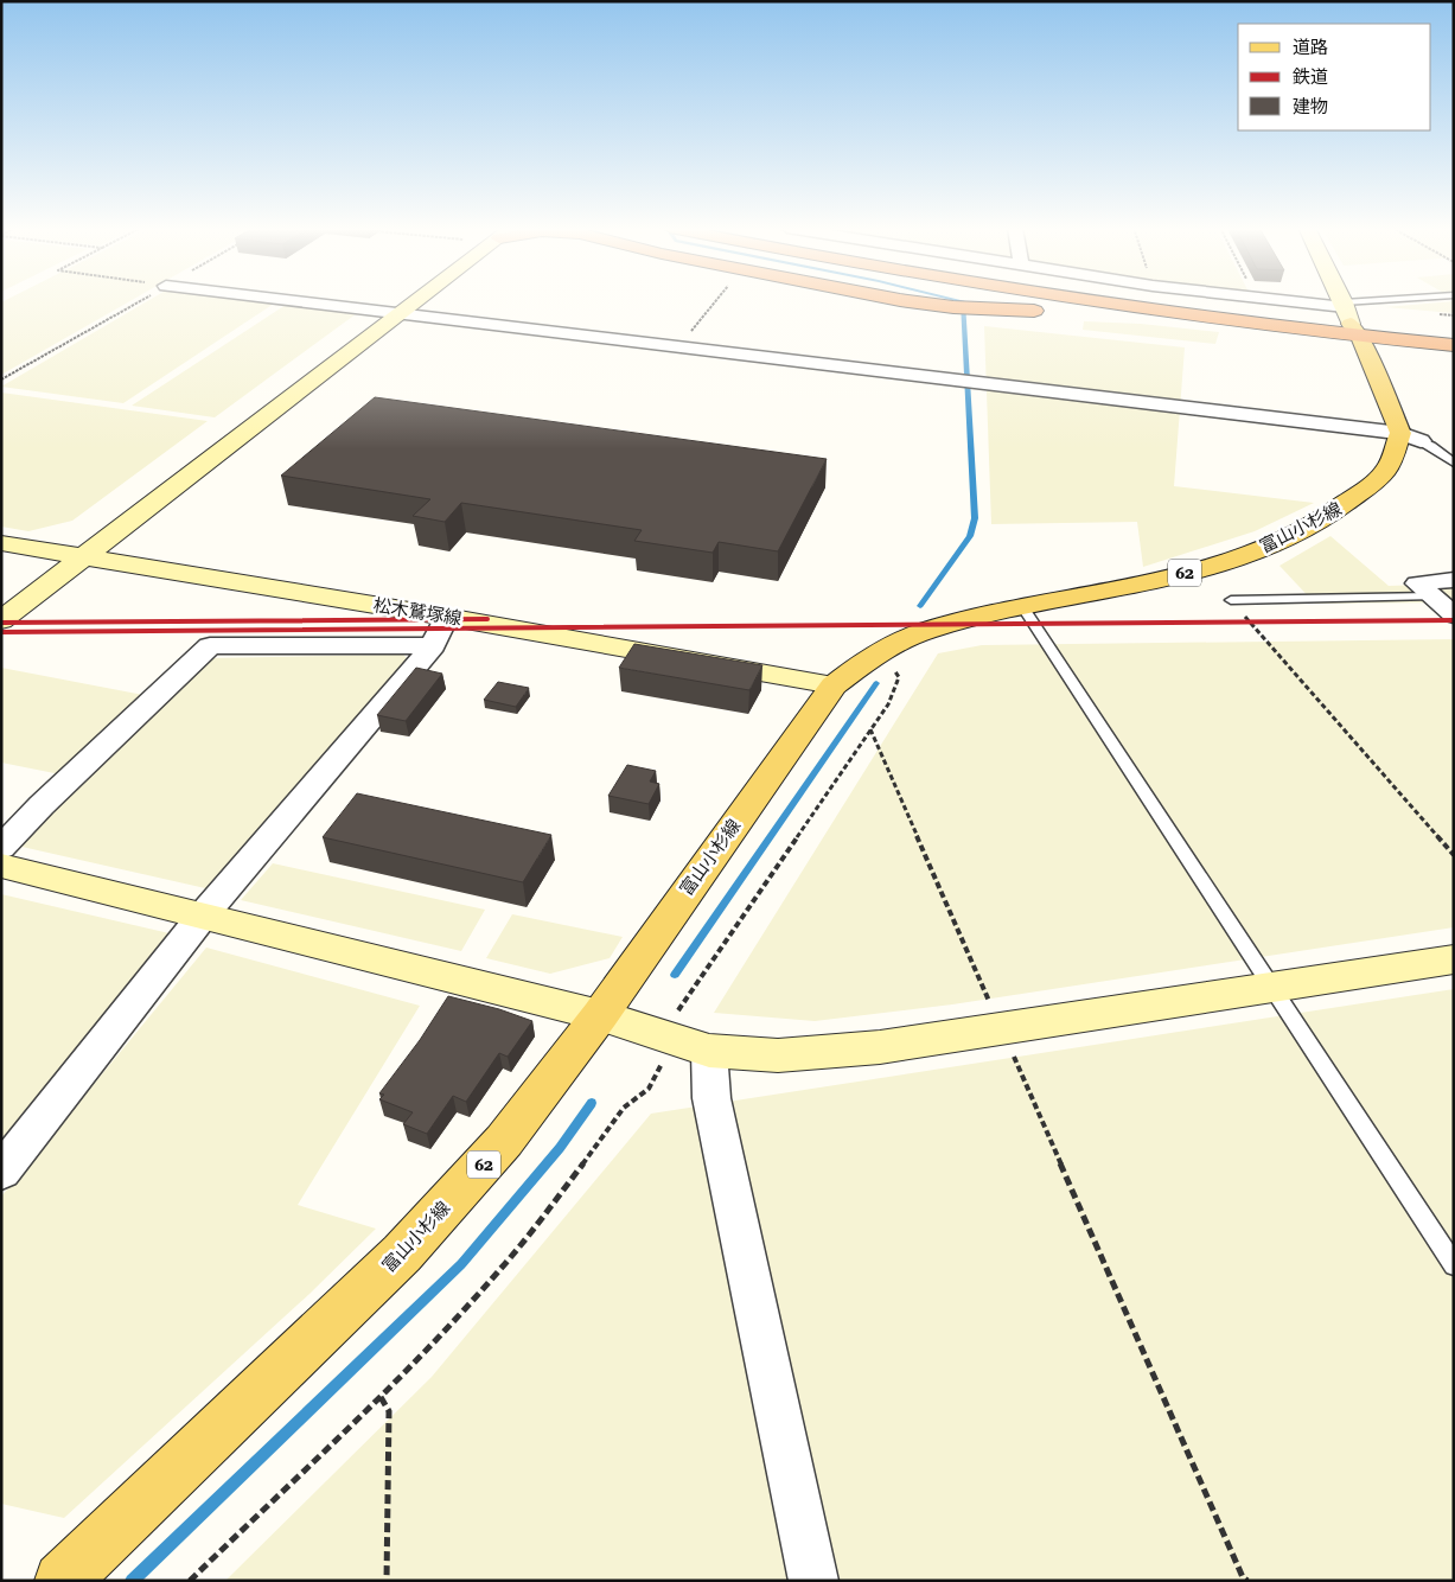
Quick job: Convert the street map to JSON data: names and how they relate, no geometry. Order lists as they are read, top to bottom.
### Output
{
  "streets": {
    "main road": ["富山小杉線", "62"],
    "street": ["松木鷲塚線"]
  },
  "crossings": [
    ["富山小杉線", "松木鷲塚線"]
  ],
  "legend": ["道路", "鉄道", "建物"]
}
